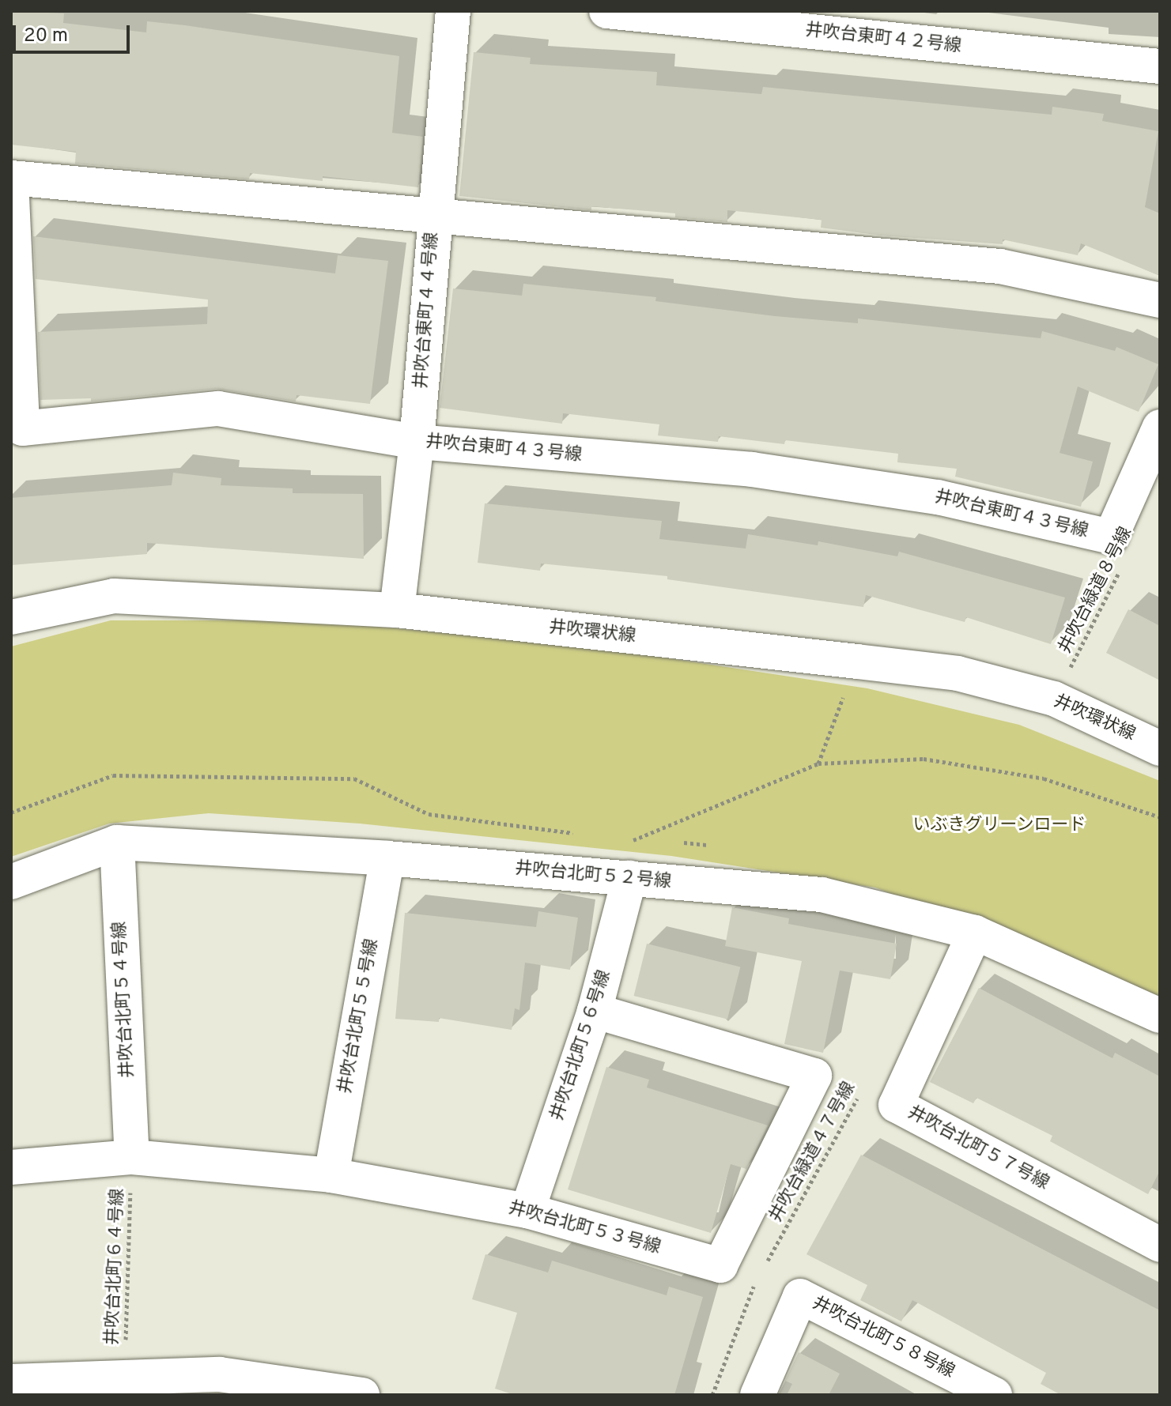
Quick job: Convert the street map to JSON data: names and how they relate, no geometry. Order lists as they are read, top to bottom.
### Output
{
  "streets": {
    "street": [
      "井吹台東町４２号線",
      "井吹台東町４４号線",
      "井吹台東町４３号線",
      "井吹環状線",
      "井吹台北町５２号線",
      "井吹台北町５４号線",
      "井吹台北町５５号線",
      "井吹台北町５６号線",
      "井吹台北町５７号線",
      "井吹台北町５３号線",
      "井吹台北町５８号線"
    ],
    "path": ["井吹台緑道８号線", "井吹台緑道４７号線", "井吹台北町６４号線"]
  },
  "crossings": [
    ["井吹台東町４４号線", "井吹台東町４３号線"],
    ["井吹台東町４４号線", "井吹環状線"],
    ["井吹台緑道８号線", "井吹環状線"],
    ["井吹台北町５２号線", "井吹台北町５４号線"],
    ["井吹台北町５２号線", "井吹台北町５５号線"],
    ["井吹台北町５２号線", "井吹台北町５６号線"],
    ["井吹台北町５２号線", "井吹台北町５７号線"],
    ["井吹台北町５４号線", "井吹台北町５３号線"],
    ["井吹台北町５４号線", "井吹台北町６４号線"],
    ["井吹台北町５５号線", "井吹台北町５３号線"],
    ["井吹台北町５６号線", "井吹台北町５３号線"],
    ["井吹台北町５３号線", "井吹台北町６４号線"]
  ],
  "parks": ["いぶきグリーンロード"],
  "scale_bar": "20 m"
}
